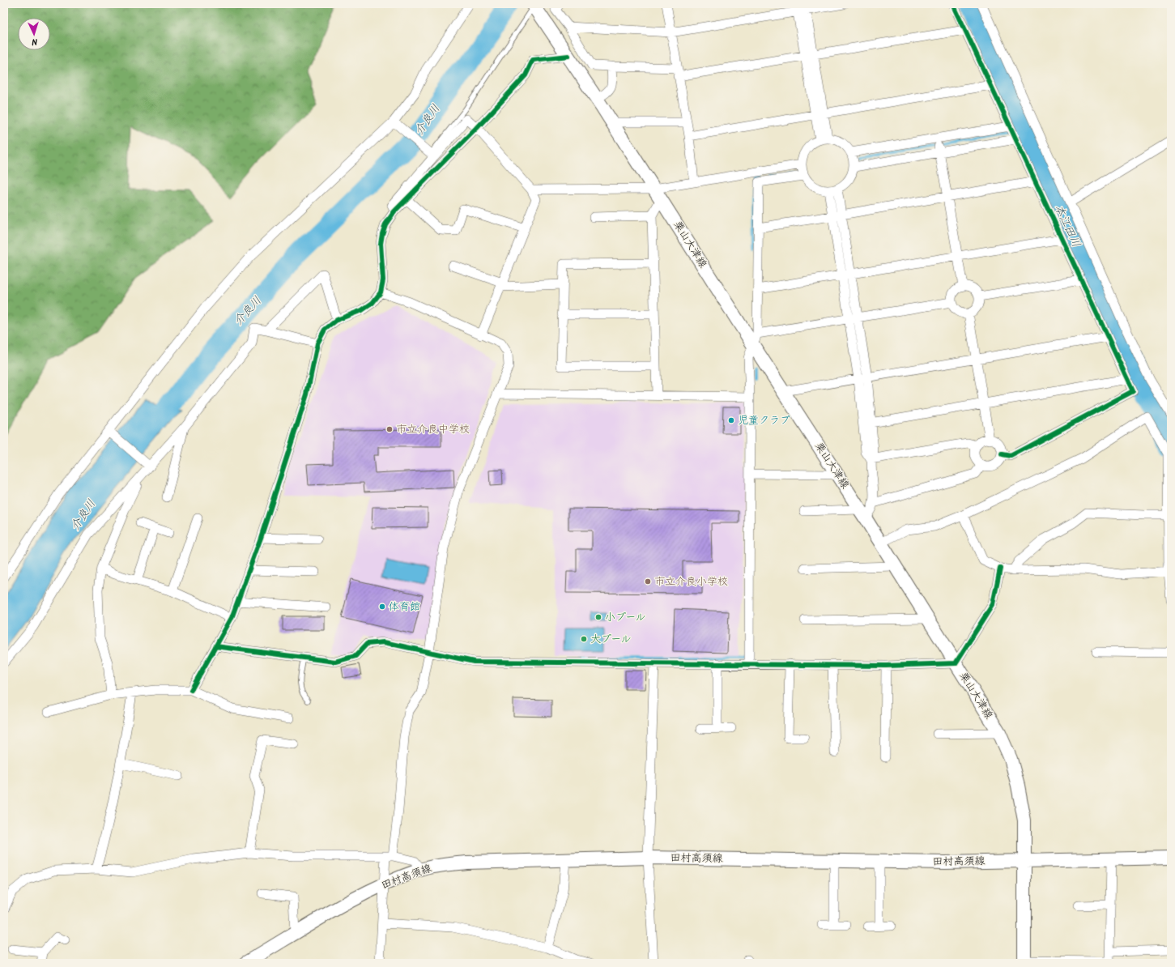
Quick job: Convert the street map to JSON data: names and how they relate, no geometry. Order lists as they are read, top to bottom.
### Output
{
  "streets": {
    "main road": ["栗山大津線", "田村高須線"]
  },
  "crossings": [
    ["栗山大津線", "田村高須線"]
  ],
  "water": ["介良川", "本江田川"],
  "places": [
    "児童クラブ",
    "市立介良中学校",
    "市立介良小学校",
    "体育館",
    "小プール",
    "大プール"
  ],
  "north": "bottom"
}
